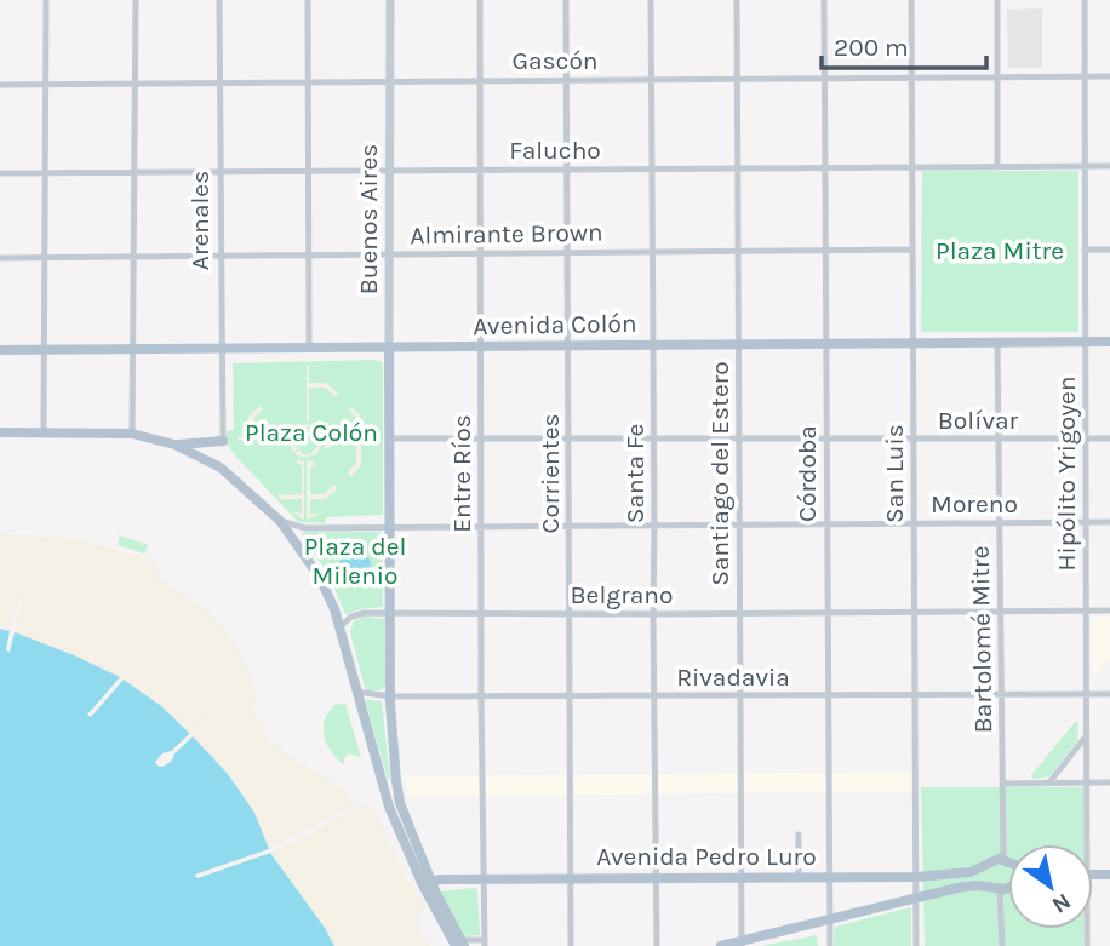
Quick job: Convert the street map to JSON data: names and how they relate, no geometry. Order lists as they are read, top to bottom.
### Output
{
  "streets": {
    "main road": ["Buenos Aires", "Avenida Colón", "Avenida Pedro Luro"],
    "street": [
      "Gascón",
      "Falucho",
      "Arenales",
      "Almirante Brown",
      "Bolívar",
      "Entre Ríos",
      "Corrientes",
      "Santa Fe",
      "Santiago del Estero",
      "Córdoba",
      "San Luis",
      "Hipólito Yrigoyen",
      "Moreno",
      "Belgrano",
      "Bartolomé Mitre",
      "Rivadavia"
    ]
  },
  "crossings": [
    ["Gascón", "Buenos Aires"],
    ["Gascón", "Arenales"],
    ["Gascón", "Entre Ríos"],
    ["Gascón", "Corrientes"],
    ["Gascón", "Santa Fe"],
    ["Gascón", "Santiago del Estero"],
    ["Gascón", "Córdoba"],
    ["Gascón", "San Luis"],
    ["Gascón", "Hipólito Yrigoyen"],
    ["Falucho", "Buenos Aires"],
    ["Falucho", "Arenales"],
    ["Falucho", "Entre Ríos"],
    ["Falucho", "Corrientes"],
    ["Falucho", "Santa Fe"],
    ["Falucho", "Santiago del Estero"],
    ["Falucho", "Córdoba"],
    ["Falucho", "San Luis"],
    ["Falucho", "Hipólito Yrigoyen"],
    ["Buenos Aires", "Almirante Brown"],
    ["Buenos Aires", "Avenida Colón"],
    ["Buenos Aires", "Bolívar"],
    ["Buenos Aires", "Moreno"],
    ["Buenos Aires", "Belgrano"],
    ["Buenos Aires", "Rivadavia"],
    ["Buenos Aires", "Avenida Pedro Luro"],
    ["Arenales", "Almirante Brown"],
    ["Arenales", "Avenida Colón"],
    ["Almirante Brown", "Entre Ríos"],
    ["Almirante Brown", "Corrientes"],
    ["Almirante Brown", "Santa Fe"],
    ["Almirante Brown", "Santiago del Estero"],
    ["Almirante Brown", "Córdoba"],
    ["Almirante Brown", "San Luis"],
    ["Avenida Colón", "Entre Ríos"],
    ["Avenida Colón", "Corrientes"],
    ["Avenida Colón", "Santa Fe"],
    ["Avenida Colón", "Santiago del Estero"],
    ["Avenida Colón", "Córdoba"],
    ["Avenida Colón", "San Luis"],
    ["Avenida Colón", "Hipólito Yrigoyen"],
    ["Avenida Colón", "Bartolomé Mitre"],
    ["Bolívar", "Entre Ríos"],
    ["Bolívar", "Corrientes"],
    ["Bolívar", "Santa Fe"],
    ["Bolívar", "Santiago del Estero"],
    ["Bolívar", "Córdoba"],
    ["Bolívar", "San Luis"],
    ["Bolívar", "Hipólito Yrigoyen"],
    ["Bolívar", "Bartolomé Mitre"],
    ["Entre Ríos", "Moreno"],
    ["Entre Ríos", "Belgrano"],
    ["Entre Ríos", "Rivadavia"],
    ["Entre Ríos", "Avenida Pedro Luro"],
    ["Corrientes", "Moreno"],
    ["Corrientes", "Belgrano"],
    ["Corrientes", "Rivadavia"],
    ["Corrientes", "Avenida Pedro Luro"],
    ["Santa Fe", "Moreno"],
    ["Santa Fe", "Belgrano"],
    ["Santa Fe", "Rivadavia"],
    ["Santa Fe", "Avenida Pedro Luro"],
    ["Santiago del Estero", "Moreno"],
    ["Santiago del Estero", "Belgrano"],
    ["Santiago del Estero", "Rivadavia"],
    ["Santiago del Estero", "Avenida Pedro Luro"],
    ["Córdoba", "Moreno"],
    ["Córdoba", "Belgrano"],
    ["Córdoba", "Rivadavia"],
    ["Córdoba", "Avenida Pedro Luro"],
    ["San Luis", "Moreno"],
    ["San Luis", "Belgrano"],
    ["San Luis", "Rivadavia"],
    ["San Luis", "Avenida Pedro Luro"],
    ["Hipólito Yrigoyen", "Moreno"],
    ["Hipólito Yrigoyen", "Belgrano"],
    ["Hipólito Yrigoyen", "Rivadavia"],
    ["Moreno", "Bartolomé Mitre"],
    ["Belgrano", "Bartolomé Mitre"],
    ["Bartolomé Mitre", "Rivadavia"],
    ["Bartolomé Mitre", "Avenida Pedro Luro"]
  ],
  "parks": ["Plaza Mitre", "Plaza Colón", "Plaza del Milenio"],
  "scale_bar": "200 m",
  "north": "bottom right"
}
